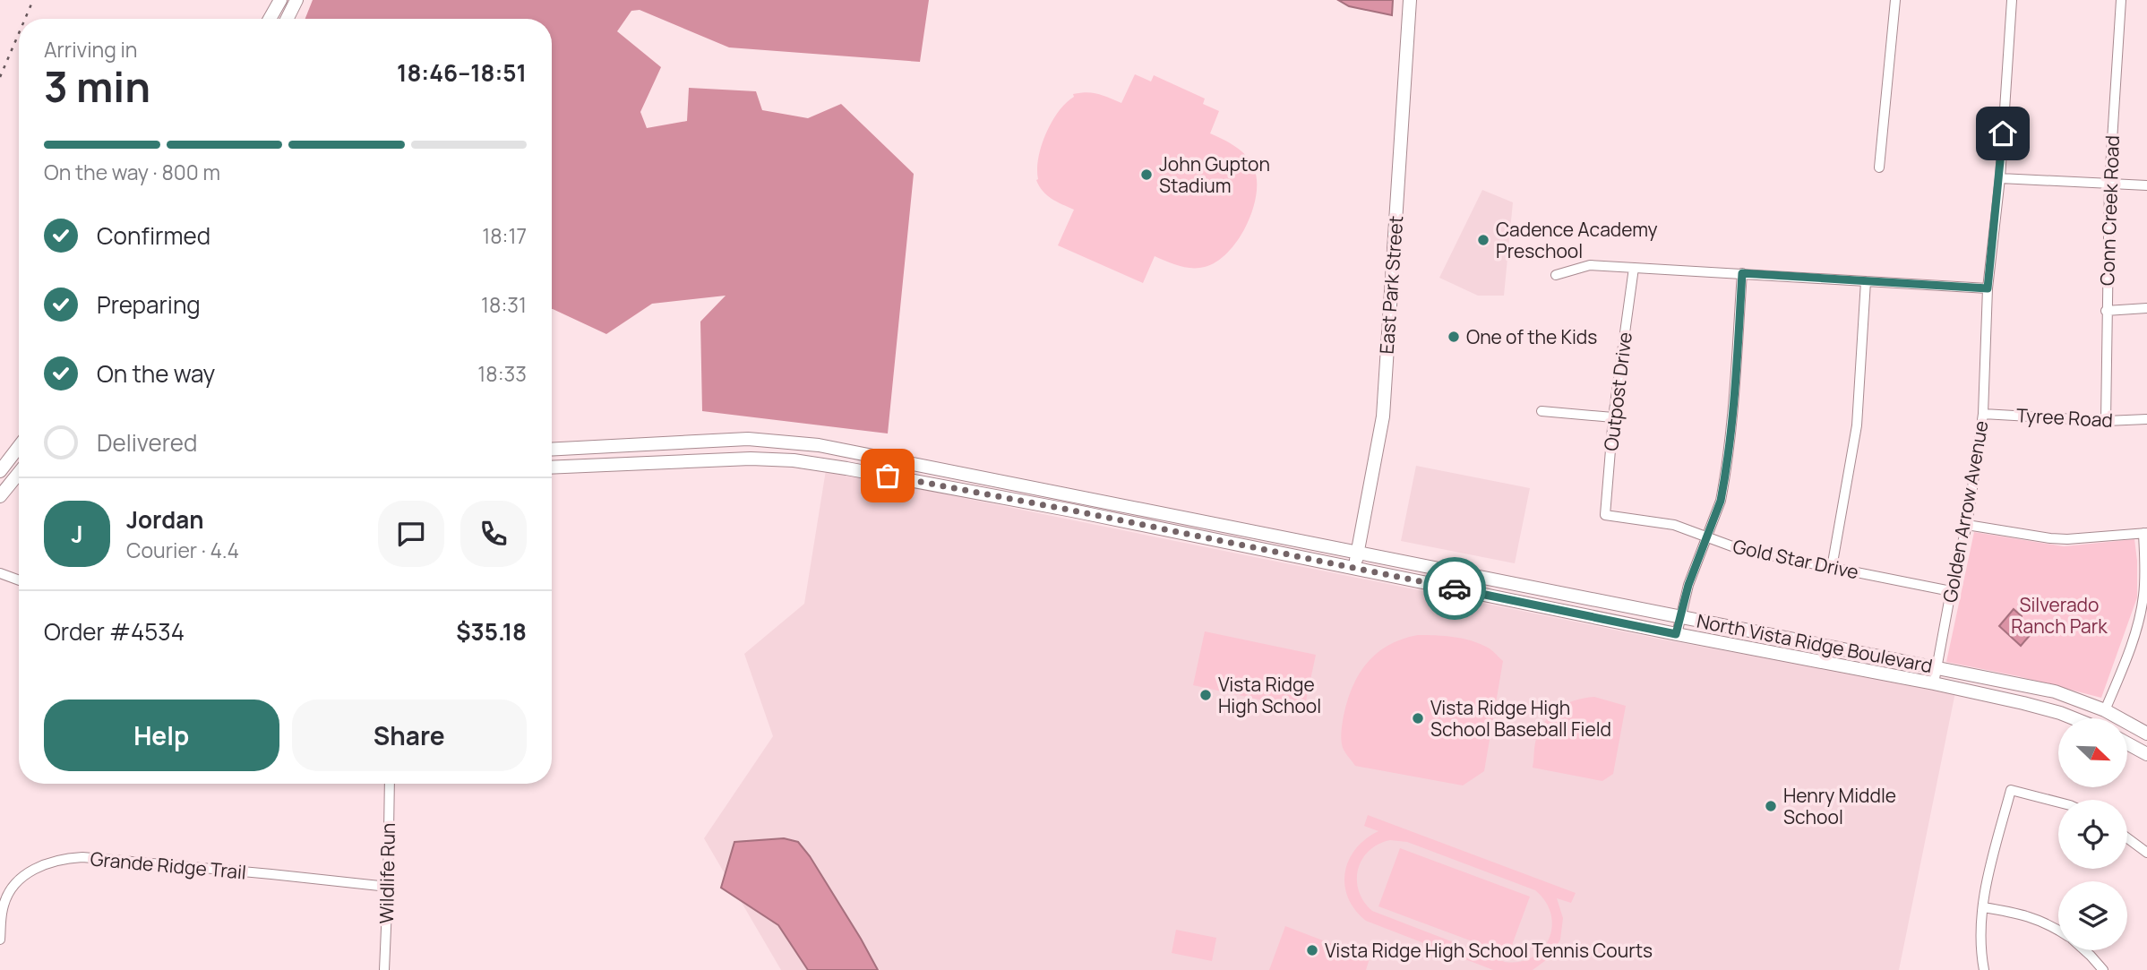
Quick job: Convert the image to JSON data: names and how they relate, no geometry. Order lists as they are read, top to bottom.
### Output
{
  "streets": {
    "street": [
      "Conn Creek Road",
      "East Park Street",
      "Outpost Drive",
      "Tyree Road",
      "Golden Arrow Avenue",
      "Gold Star Drive",
      "North Vista Ridge Boulevard",
      "Grande Ridge Trail",
      "Wildlife Run"
    ]
  },
  "crossings": [
    ["Conn Creek Road", "Tyree Road"],
    ["East Park Street", "North Vista Ridge Boulevard"],
    ["Outpost Drive", "Gold Star Drive"],
    ["Tyree Road", "Golden Arrow Avenue"],
    ["Golden Arrow Avenue", "Gold Star Drive"],
    ["Golden Arrow Avenue", "North Vista Ridge Boulevard"],
    ["Grande Ridge Trail", "Wildlife Run"]
  ],
  "parks": ["Silverado Ranch Park"],
  "places": [
    "John Gupton Stadium",
    "Cadence Academy Preschool",
    "One of the Kids",
    "Vista Ridge High School",
    "Vista Ridge High School Baseball Field",
    "Henry Middle School",
    "Vista Ridge High School Tennis Courts"
  ],
  "north": "bottom right",
  "page": {
    "heading": ["3 min", "Arriving in", "18:46–18:51"],
    "panel": [
      "Jordan",
      "Courier · 4.4",
      "Order #4534",
      "$35.18"
    ],
    "bar": "On the way · 800 m",
    "list": [
      ["Confirmed", "18:17"],
      ["Preparing", "18:31"],
      ["On the way", "18:33"],
      "Delivered"
    ],
    "round": "J",
    "buttons": ["Help", "Share"]
  }
}
